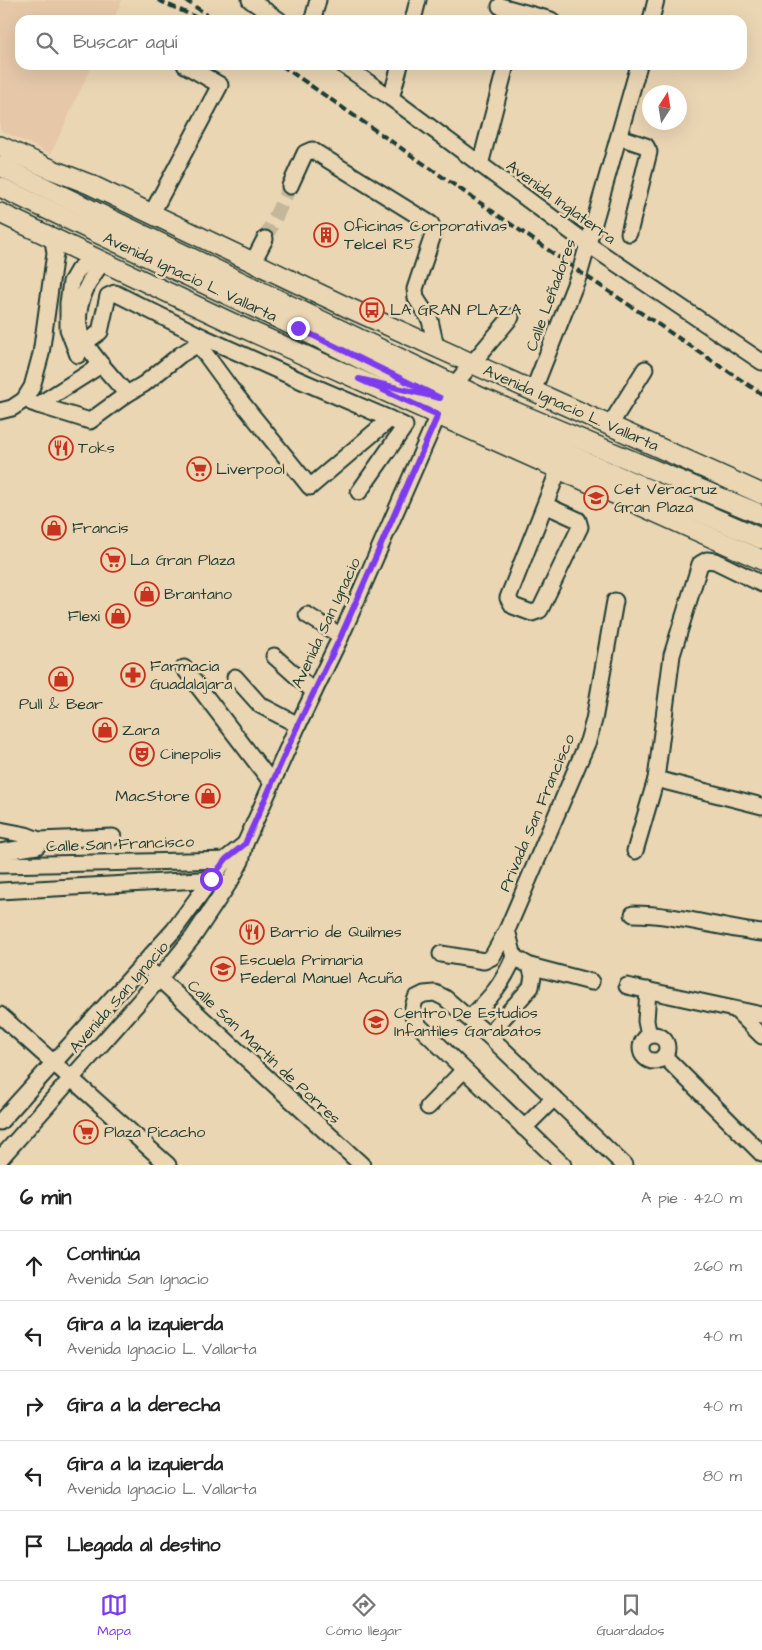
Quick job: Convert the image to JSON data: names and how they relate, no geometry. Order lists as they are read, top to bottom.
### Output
{
  "streets": {
    "main road": ["Avenida Ignacio L. Vallarta"],
    "street": [
      "Avenida Inglaterra",
      "Calle Leñadores",
      "Avenida San Ignacio",
      "Privada San Francisco",
      "Calle San Francisco",
      "Calle San Martín de Porres"
    ]
  },
  "crossings": [
    ["Avenida Inglaterra", "Calle Leñadores"],
    ["Avenida Ignacio L. Vallarta", "Calle Leñadores"],
    ["Avenida Ignacio L. Vallarta", "Avenida San Ignacio"],
    ["Avenida San Ignacio", "Calle San Francisco"],
    ["Avenida San Ignacio", "Calle San Martín de Porres"]
  ],
  "places": {
    "building": ["Oficinas Corporativas Telcel R5"],
    "bus stop": ["LA GRAN PLAZA"],
    "restaurant": ["Toks", "Barrio de Quilmes"],
    "supermarket": ["Liverpool", "La Gran Plaza", "Plaza Picacho"],
    "school or university": ["Cet Veracruz Gran Plaza", "Escuela Primaria Federal Manuel Acuña", "Centro De Estudios Infantiles Garabatos"],
    "shop": [
      "Francis",
      "Brantano",
      "Flexi",
      "Pull & Bear",
      "Zara",
      "MacStore"
    ],
    "pharmacy": ["Farmacia Guadalajara"],
    "theatre": ["Cinepolis"]
  },
  "north": "top",
  "page": {
    "search": "Buscar aquí",
    "heading": ["6 min", "A pie · 420 m"],
    "list": [
      ["Continúa", "Avenida San Ignacio", "260 m"],
      ["Gira a la izquierda", "Avenida Ignacio L. Vallarta", "40 m"],
      ["Gira a la derecha", "40 m"],
      ["Gira a la izquierda", "Avenida Ignacio L. Vallarta", "80 m"],
      "Llegada al destino"
    ],
    "nav": ["Mapa", "Cómo llegar", "Guardados"]
  }
}
